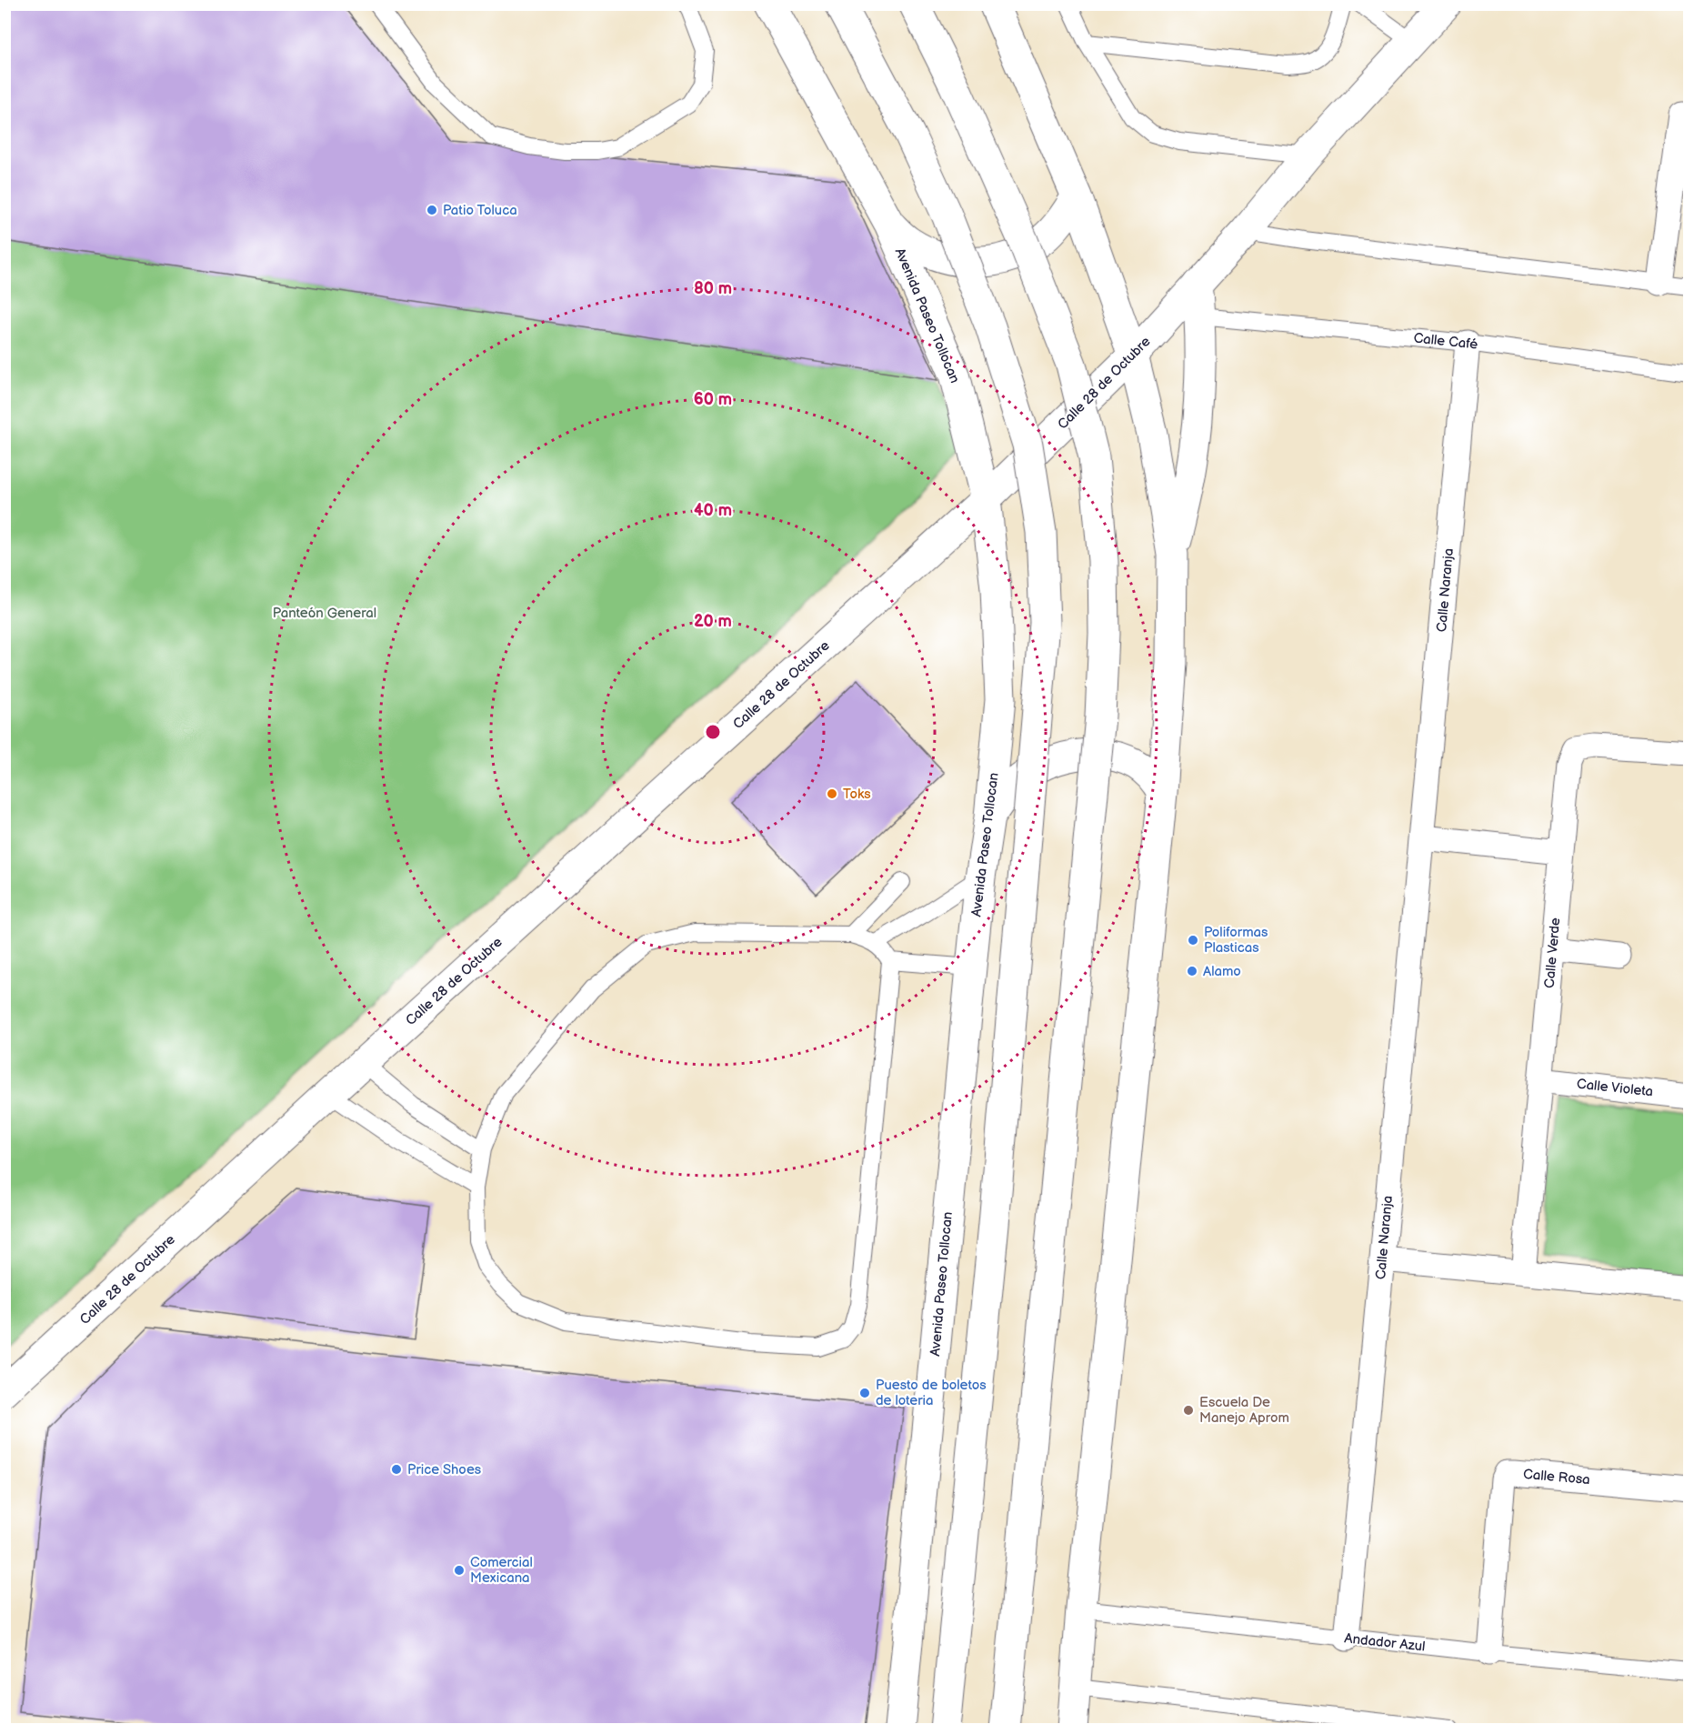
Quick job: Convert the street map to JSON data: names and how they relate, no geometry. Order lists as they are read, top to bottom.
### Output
{
  "streets": {
    "main road": ["Avenida Paseo Tollocan", "Calle 28 de Octubre"],
    "street": [
      "Calle Naranja",
      "Calle Verde",
      "Calle Violeta",
      "Calle Rosa"
    ],
    "lane": ["Calle Café", "Andador Azul"]
  },
  "crossings": [
    ["Avenida Paseo Tollocan", "Calle 28 de Octubre"],
    ["Calle Café", "Calle Naranja"],
    ["Calle Naranja", "Andador Azul"],
    ["Calle Verde", "Calle Violeta"],
    ["Calle Rosa", "Andador Azul"]
  ],
  "parks": ["Panteón General"],
  "places": [
    "Patio Toluca",
    "Toks",
    "Poliformas Plasticas",
    "Alamo",
    "Puesto de boletos de loteria",
    "Escuela De Manejo Aprom",
    "Price Shoes",
    "Comercial Mexicana"
  ],
  "rings": [
    "80 m",
    "60 m",
    "40 m",
    "20 m"
  ]
}
